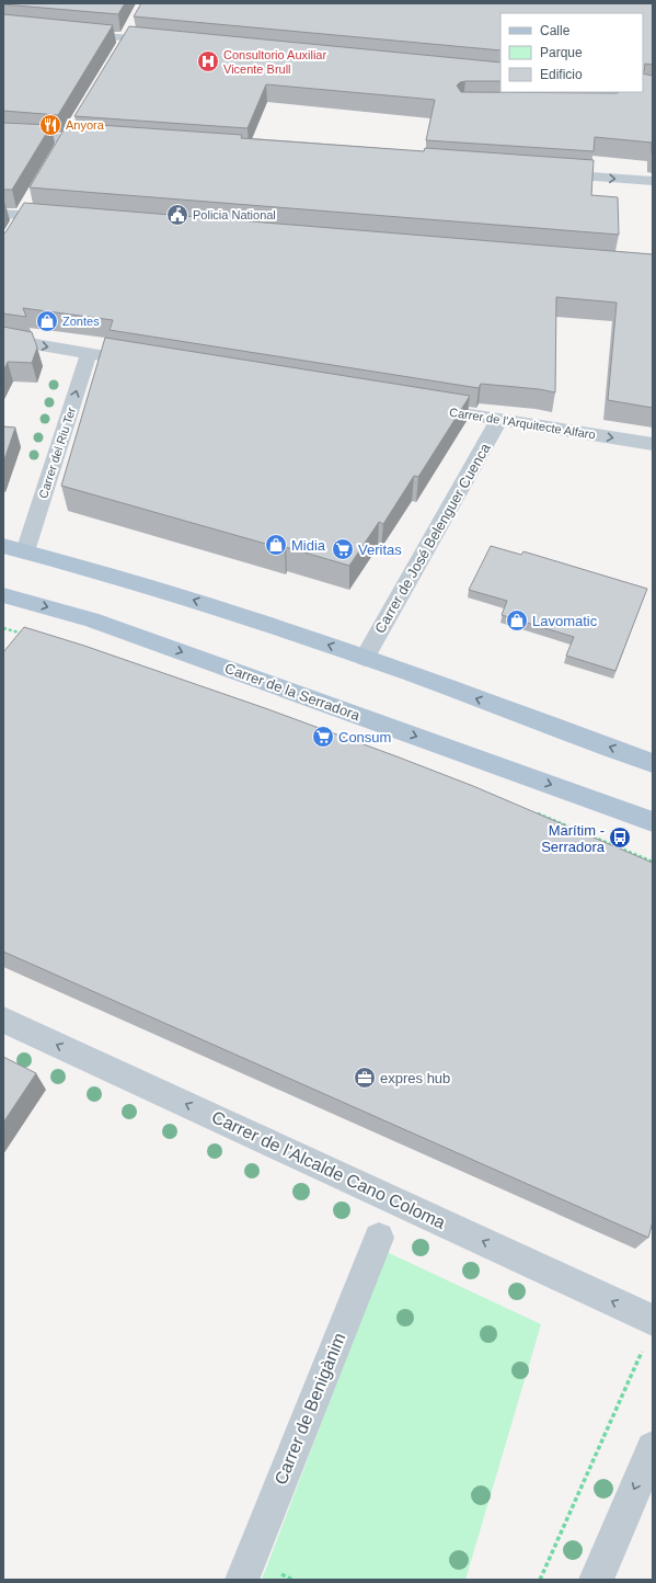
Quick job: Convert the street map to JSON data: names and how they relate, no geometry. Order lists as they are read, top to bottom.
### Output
{
  "streets": {
    "main road": ["Carrer de la Serradora"],
    "street": [
      "Carrer de l'Arquitecte Alfaro",
      "Carrer del Riu Ter",
      "Carrer de José Belenguer Cuenca",
      "Carrer de l'Alcalde Cano Coloma",
      "Carrer de Benigànim"
    ]
  },
  "crossings": [
    ["Carrer de l'Arquitecte Alfaro", "Carrer de José Belenguer Cuenca"]
  ],
  "one_way": ["Carrer de l'Arquitecte Alfaro", "Carrer del Riu Ter", "Carrer de l'Alcalde Cano Coloma"],
  "places": {
    "hospital": ["Consultorio Auxiliar Vicente Brull"],
    "restaurant": ["Anyora"],
    "public building": ["Policia National"],
    "shop": ["Zontes", "Midia", "Lavomatic"],
    "supermarket": ["Veritas", "Consum"],
    "bus stop": ["Marítim - Serradora"],
    "office": ["expres hub"]
  },
  "legend": ["Calle", "Parque", "Edificio"]
}
